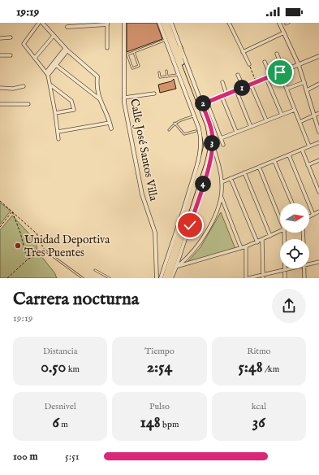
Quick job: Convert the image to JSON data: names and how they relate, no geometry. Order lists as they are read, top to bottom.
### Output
{
  "streets": {
    "street": ["Calle José Santos Villa"]
  },
  "places": ["Unidad Deportiva Tres Puentes"],
  "north": "right",
  "page": {
    "status": "19:19",
    "pins": [
      "1",
      "2",
      "3",
      "4"
    ],
    "heading": ["Carrera nocturna", "19:19"],
    "stats": [
      ["Distancia", "0.50 km"],
      ["Tiempo", "2:54"],
      ["Ritmo", "5:48 /km"],
      ["Desnivel", "6 m"],
      ["Pulso", "148 bpm"],
      ["kcal", "36"]
    ],
    "list": [
      {
        "name": "100 m",
        "note": "5:51"
      }
    ]
  }
}
